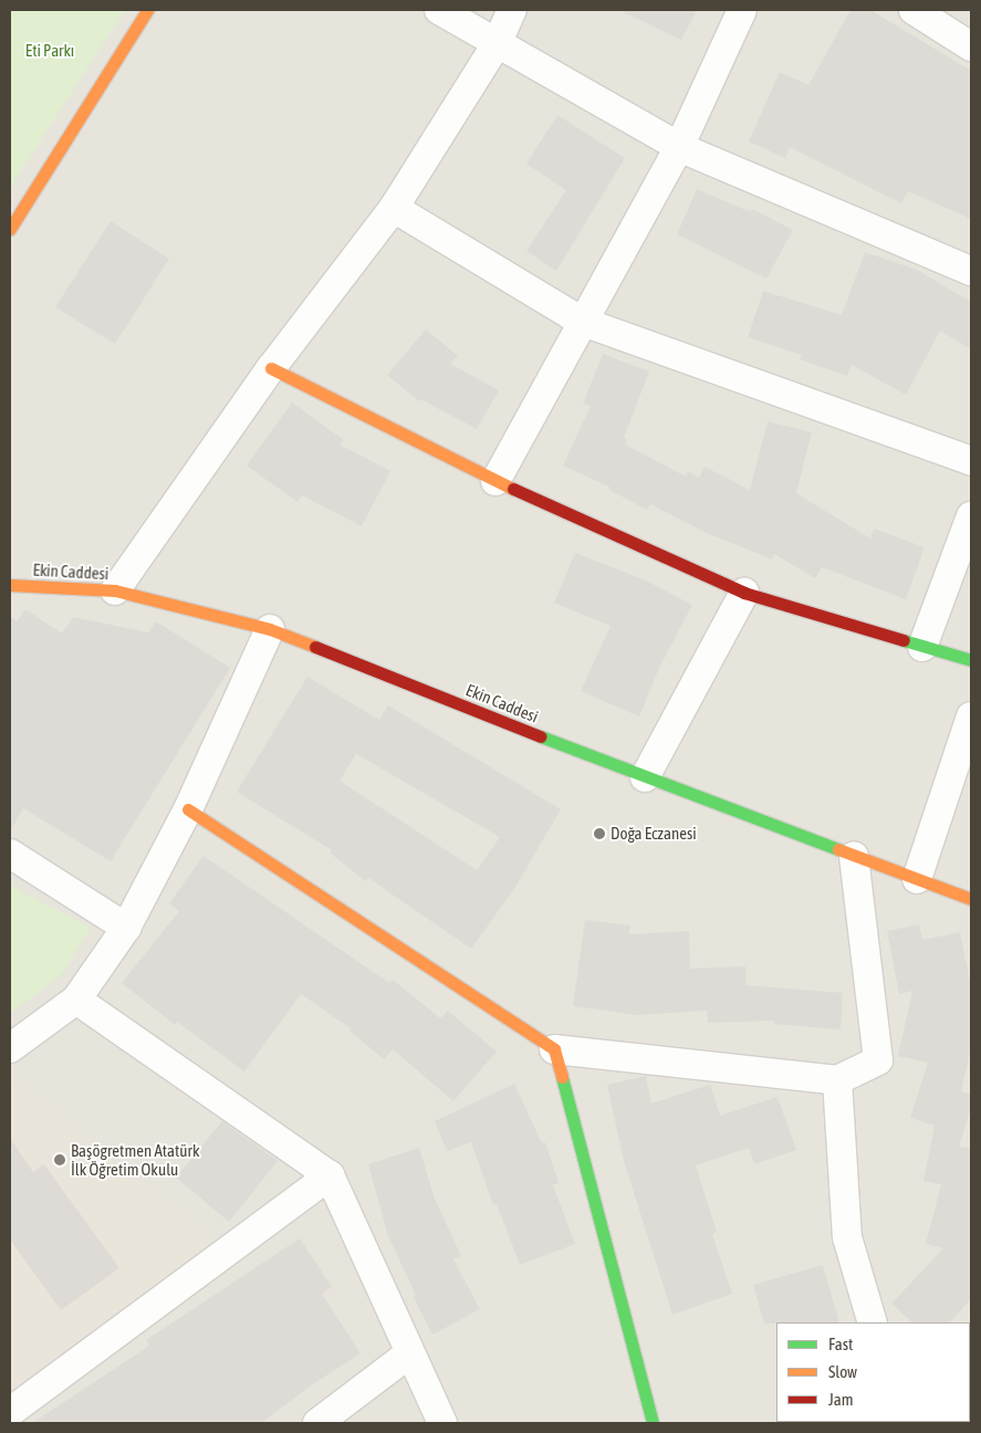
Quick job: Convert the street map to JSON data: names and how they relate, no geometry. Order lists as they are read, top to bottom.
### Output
{
  "streets": {
    "street": ["Ekin Caddesi"]
  },
  "parks": ["Eti Parkı"],
  "places": ["Doğa Eczanesi", "Başögretmen Atatürk İlk Öğretim Okulu"],
  "legend": ["Fast", "Slow", "Jam"]
}
